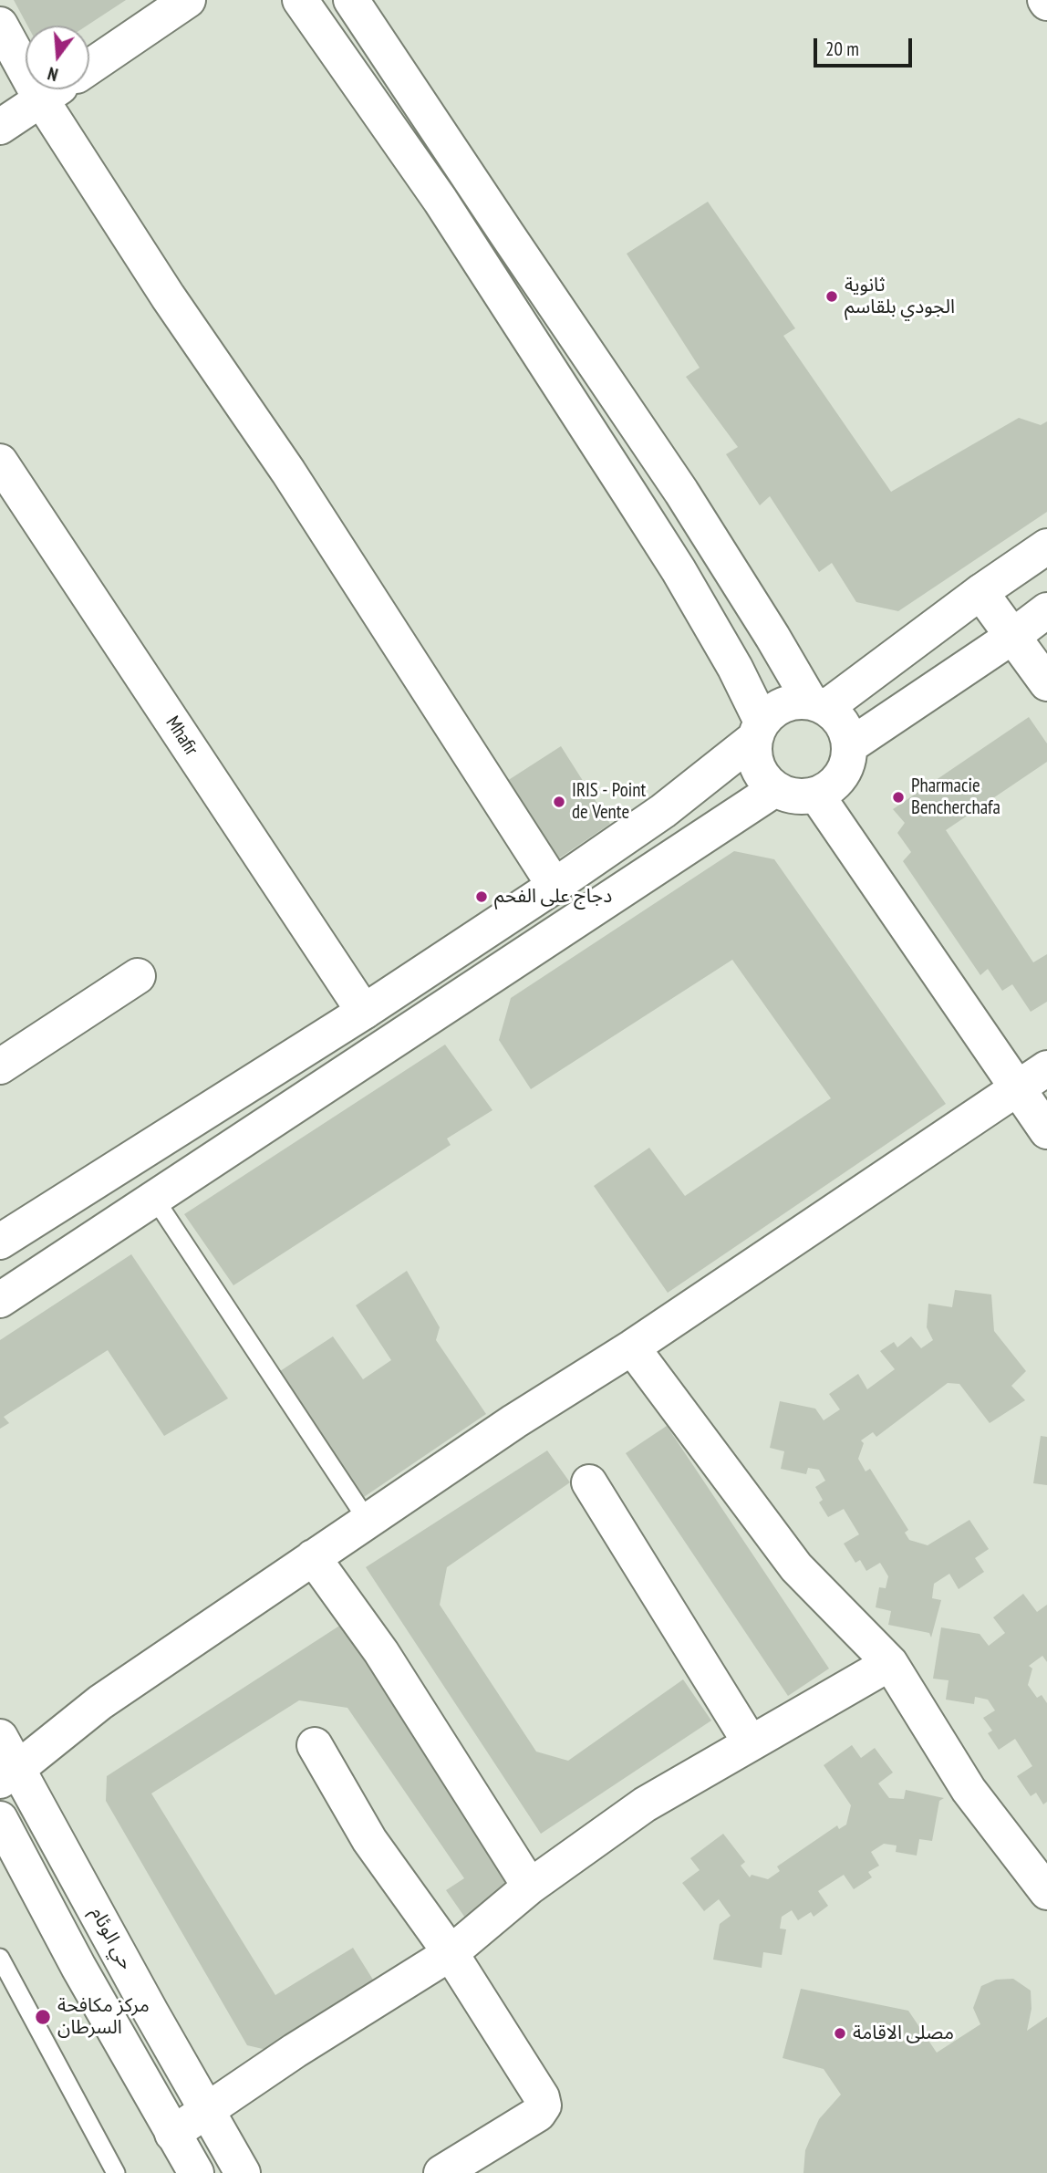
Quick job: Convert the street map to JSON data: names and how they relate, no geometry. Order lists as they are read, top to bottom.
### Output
{
  "streets": {
    "street": ["Mhafir", "حي الوئام"]
  },
  "places": [
    "ثانوية الجودي بلقاسم",
    "Pharmacie Bencherchafa",
    "IRIS - Point de Vente",
    "دجاج على الفحم",
    "مركز مكافحة السرطان",
    "مصلى الاقامة"
  ],
  "scale_bar": "20 m",
  "north": "bottom"
}
